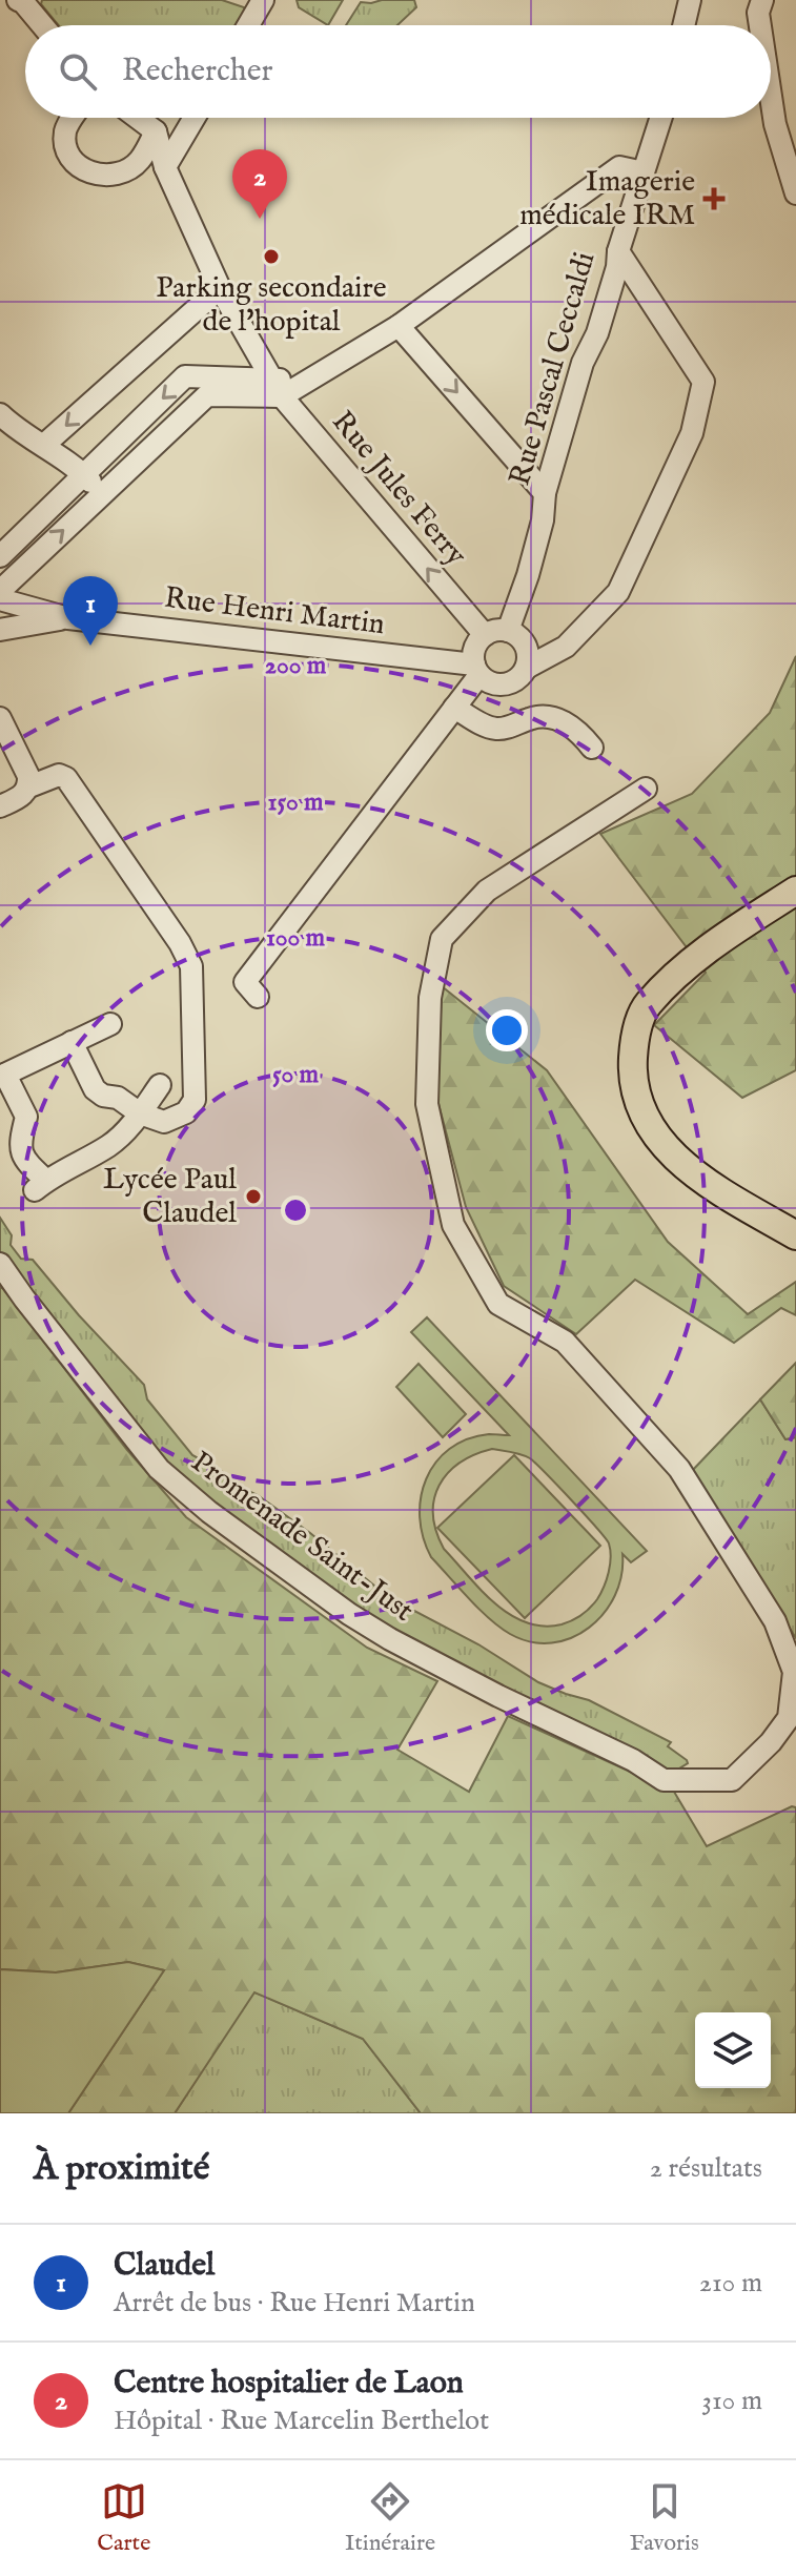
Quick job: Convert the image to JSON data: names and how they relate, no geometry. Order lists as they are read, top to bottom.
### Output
{
  "streets": {
    "street": [
      "Rue Pascal Ceccaldi",
      "Rue Jules Ferry",
      "Rue Henri Martin",
      "Promenade Saint-Just"
    ]
  },
  "crossings": [
    ["Rue Pascal Ceccaldi", "Rue Jules Ferry"],
    ["Rue Pascal Ceccaldi", "Rue Henri Martin"],
    ["Rue Jules Ferry", "Rue Henri Martin"]
  ],
  "places": {
    "health": ["Imagerie médicale IRM"],
    "other": ["Parking secondaire de l'hopital", "Lycée Paul Claudel"]
  },
  "page": {
    "search": "Rechercher",
    "pins": ["2", "1"],
    "heading": ["À proximité", "2 résultats"],
    "list": [
      {
        "mark": "1",
        "name": "Claudel",
        "note": "Arrêt de bus · Rue Henri Martin",
        "value": "210 m"
      },
      {
        "mark": "2",
        "name": "Centre hospitalier de Laon",
        "note": "Hôpital · Rue Marcelin Berthelot",
        "value": "310 m"
      }
    ],
    "nav": ["Carte", "Itinéraire", "Favoris"]
  },
  "rings": [
    "200 m",
    "150 m",
    "100 m",
    "50 m"
  ]
}
